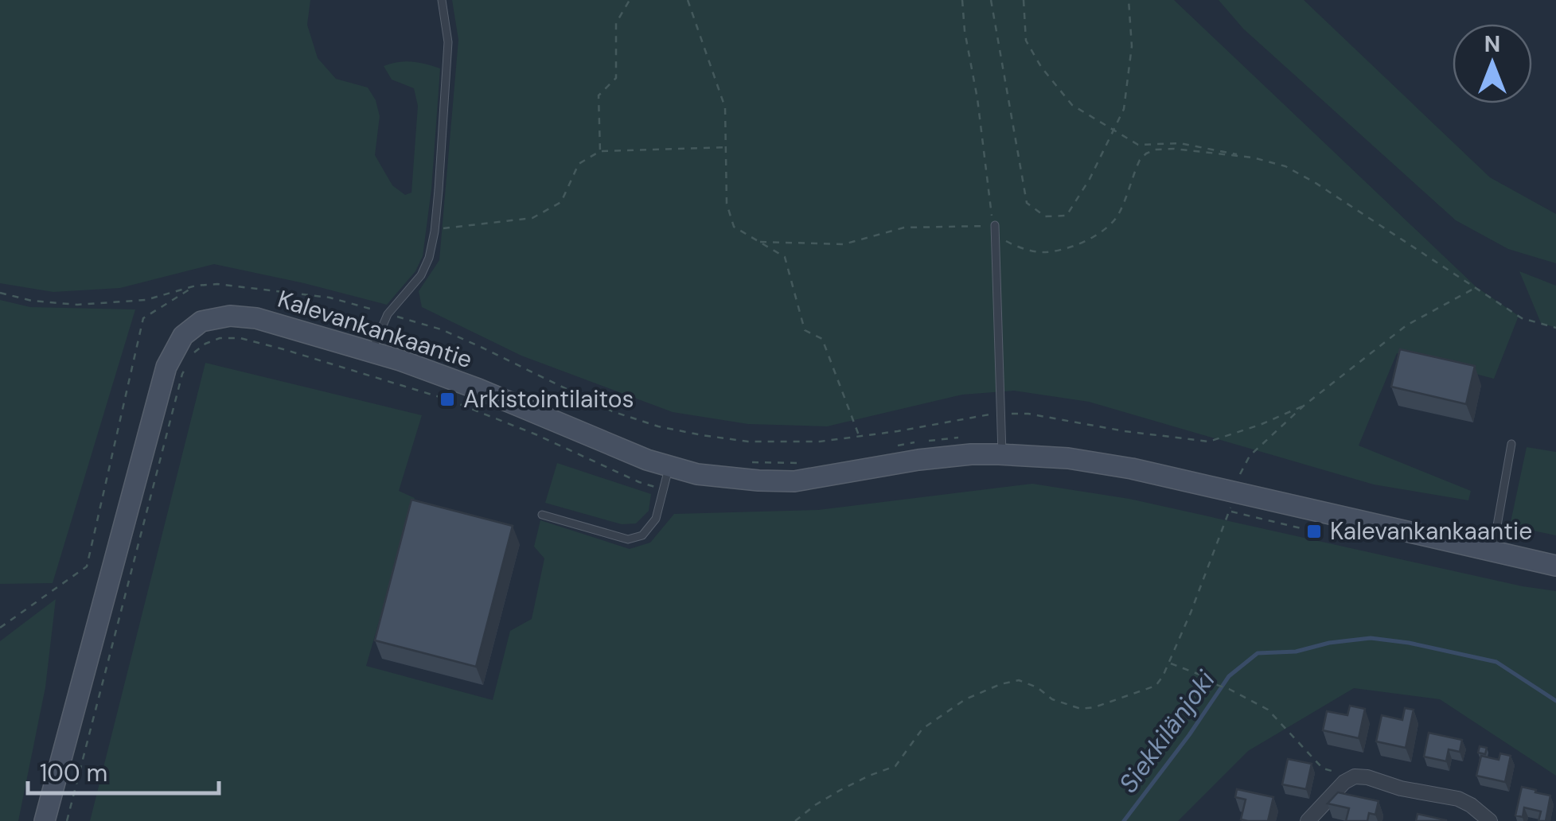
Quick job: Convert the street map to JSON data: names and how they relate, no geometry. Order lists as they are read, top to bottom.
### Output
{
  "streets": {
    "street": ["Kalevankankaantie"]
  },
  "water": ["Siekkilänjoki"],
  "places": {
    "transit": ["Arkistointilaitos", "Kalevankankaantie"]
  },
  "scale_bar": "100 m",
  "north": "top"
}
